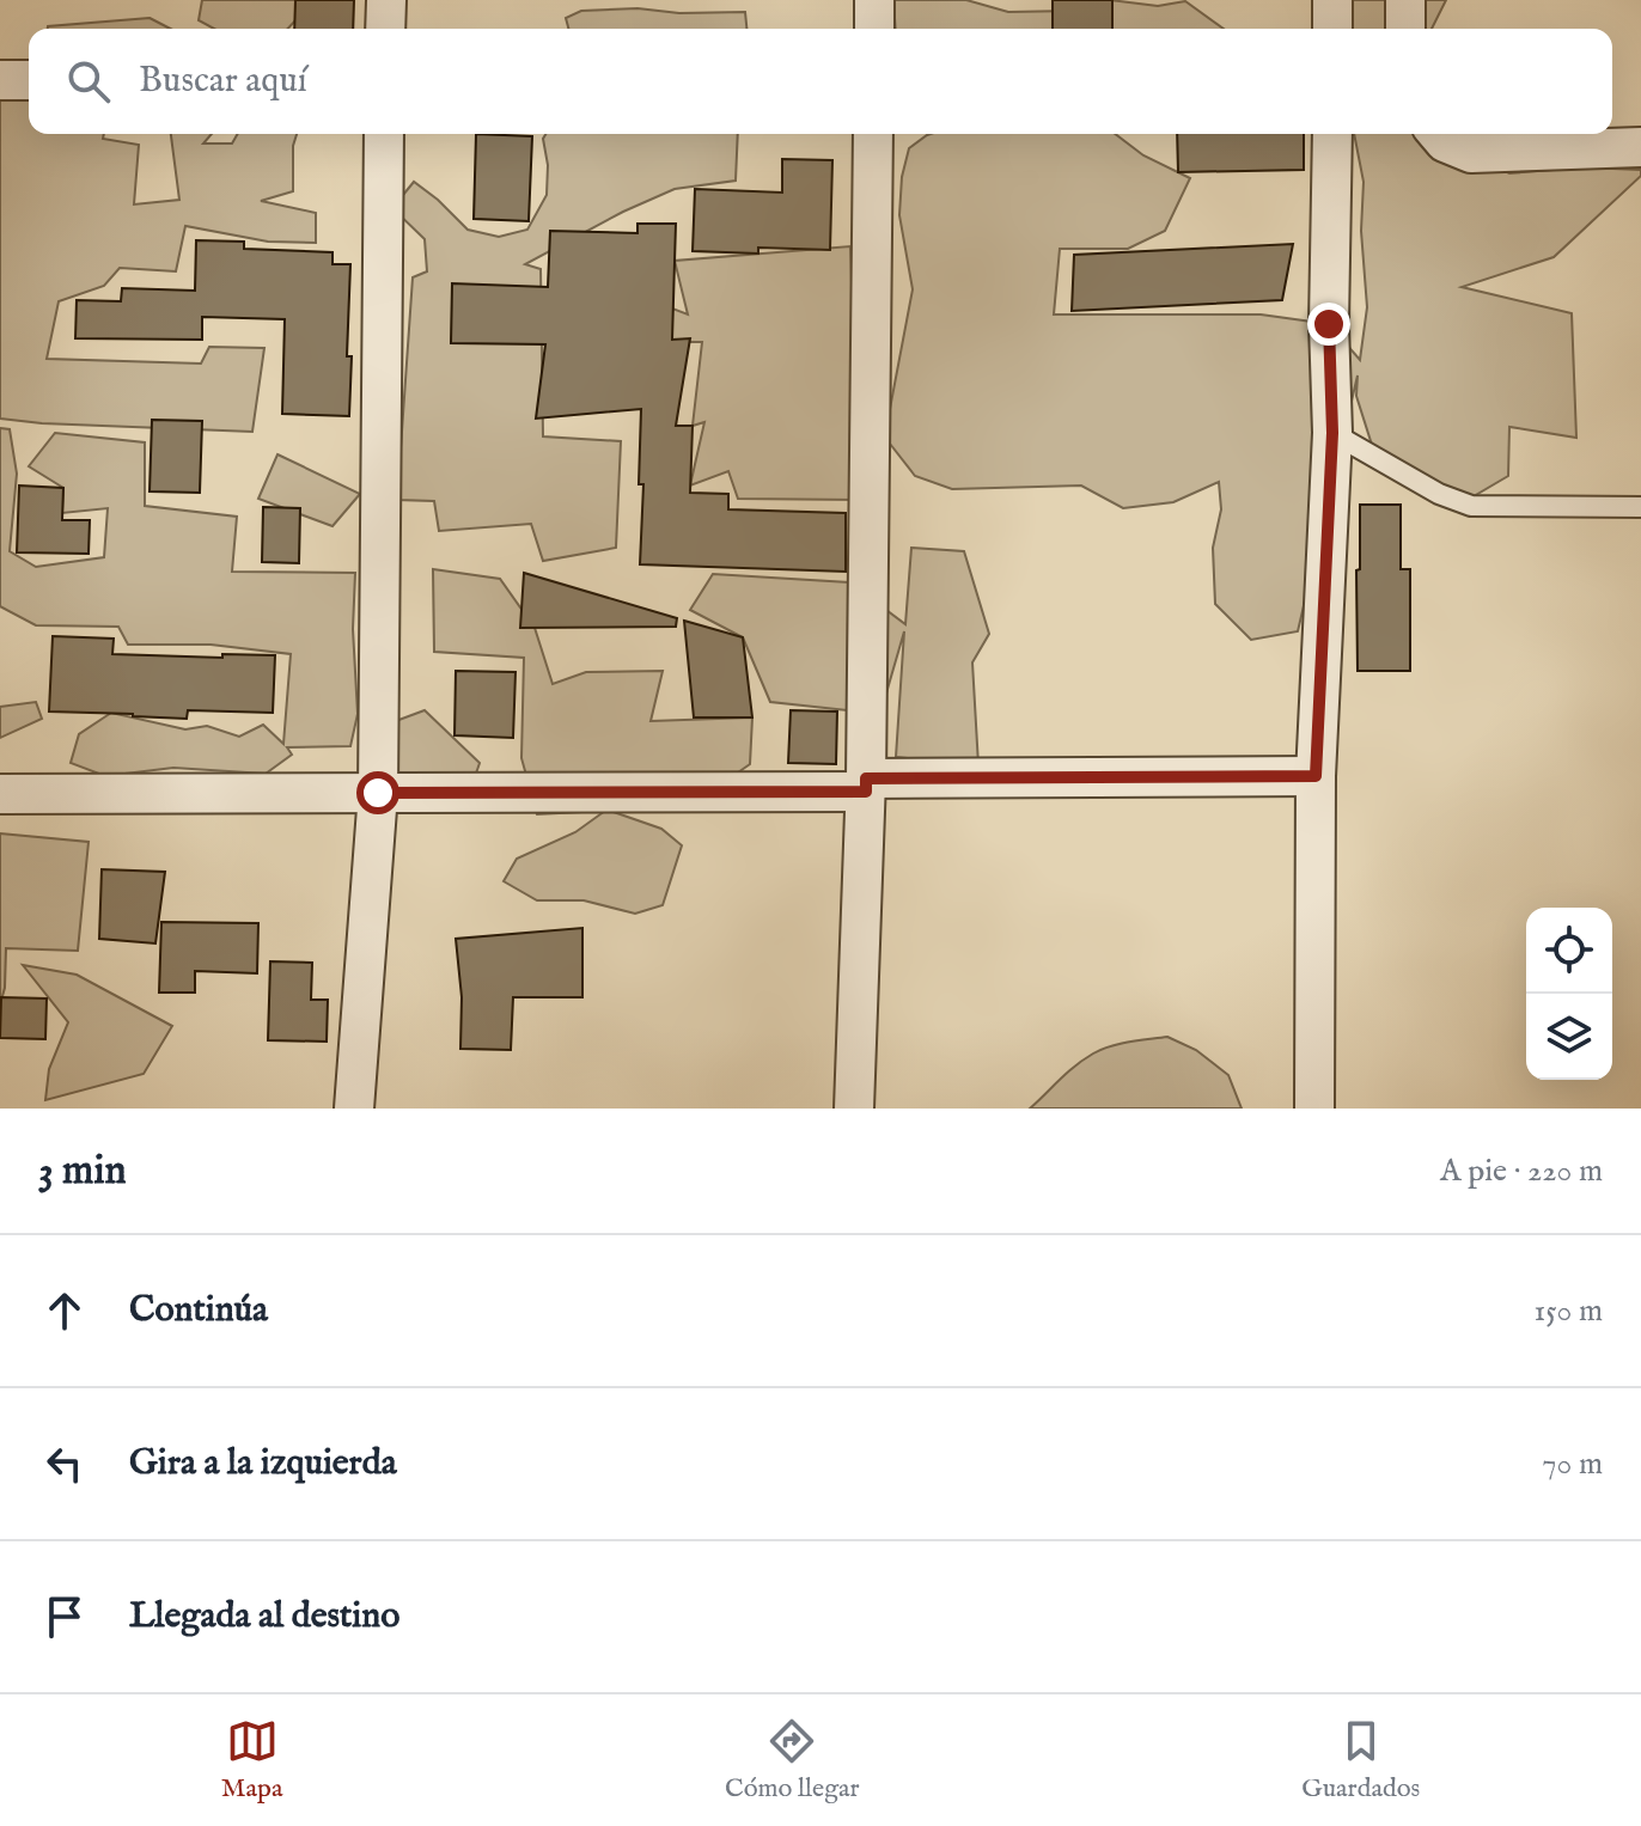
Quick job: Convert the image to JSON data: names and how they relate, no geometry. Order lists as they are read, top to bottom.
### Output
{
  "page": {
    "search": "Buscar aquí",
    "heading": ["3 min", "A pie · 220 m"],
    "list": [
      ["Continúa", "150 m"],
      ["Gira a la izquierda", "70 m"],
      "Llegada al destino"
    ],
    "nav": ["Mapa", "Cómo llegar", "Guardados"]
  }
}
